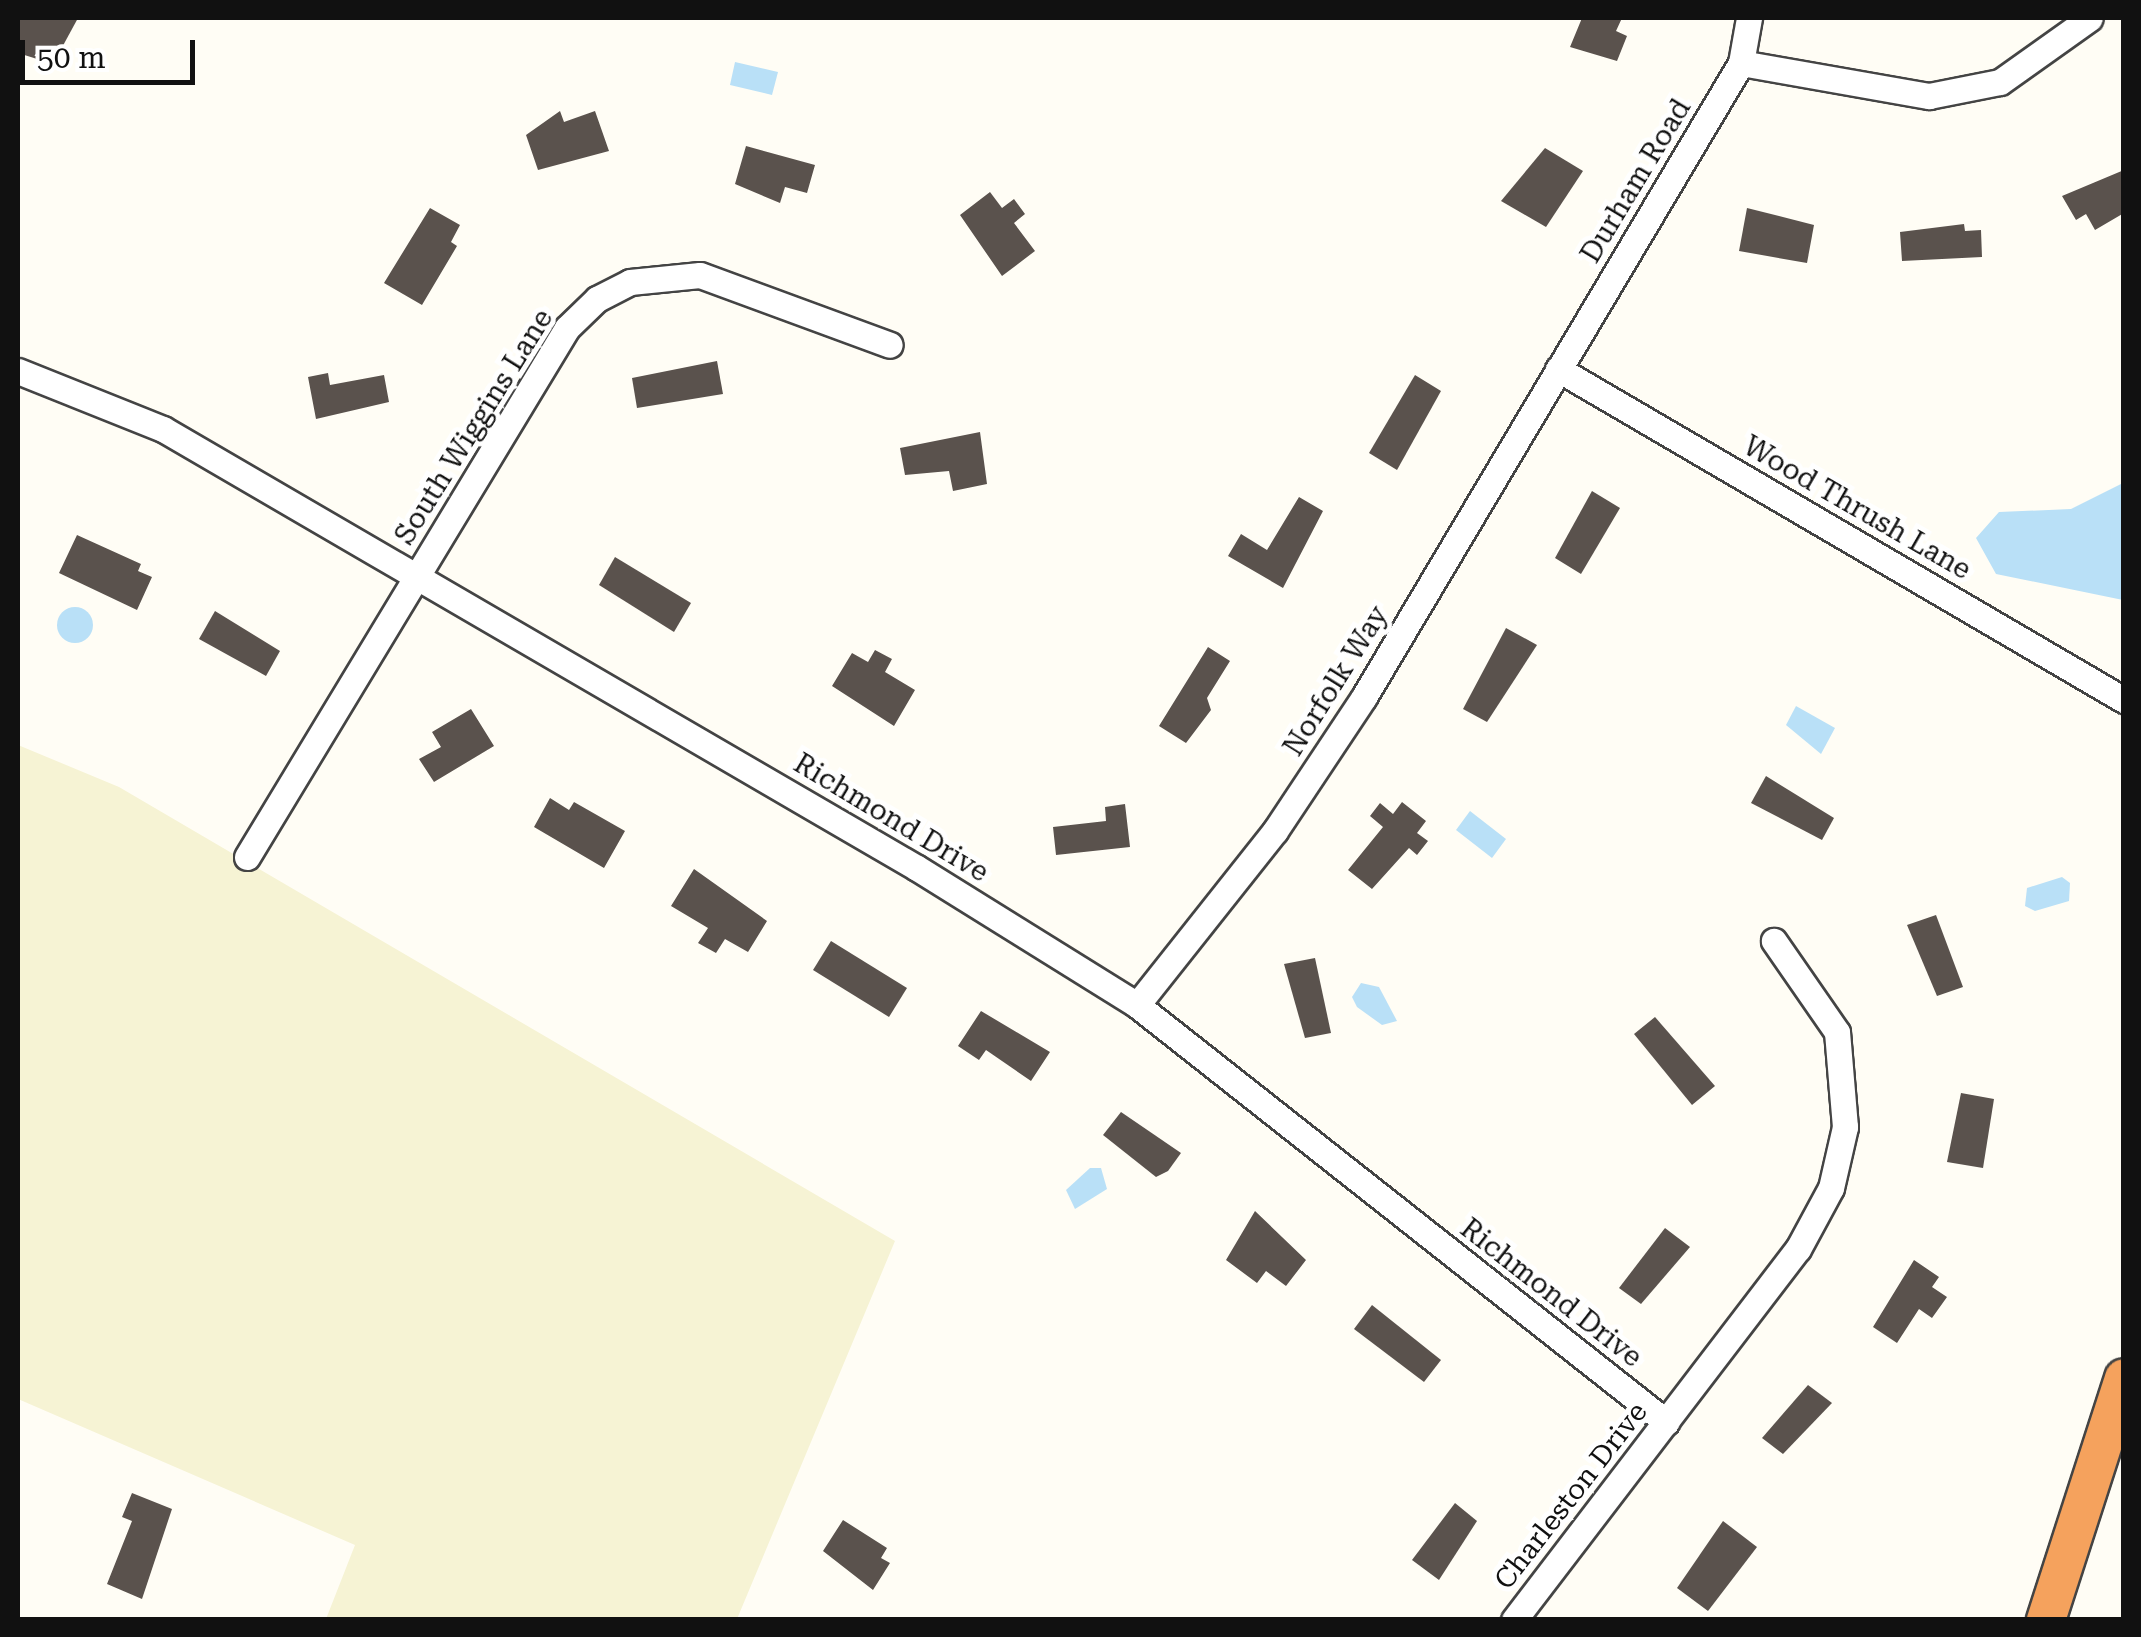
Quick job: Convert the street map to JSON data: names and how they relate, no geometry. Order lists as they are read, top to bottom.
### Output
{
  "streets": {
    "street": [
      "Durham Road",
      "South Wiggins Lane",
      "Wood Thrush Lane",
      "Norfolk Way",
      "Richmond Drive",
      "Charleston Drive"
    ]
  },
  "crossings": [
    ["Durham Road", "Wood Thrush Lane"],
    ["Durham Road", "Norfolk Way"],
    ["South Wiggins Lane", "Richmond Drive"],
    ["Wood Thrush Lane", "Norfolk Way"],
    ["Norfolk Way", "Richmond Drive"],
    ["Richmond Drive", "Charleston Drive"]
  ],
  "scale_bar": "50 m"
}
